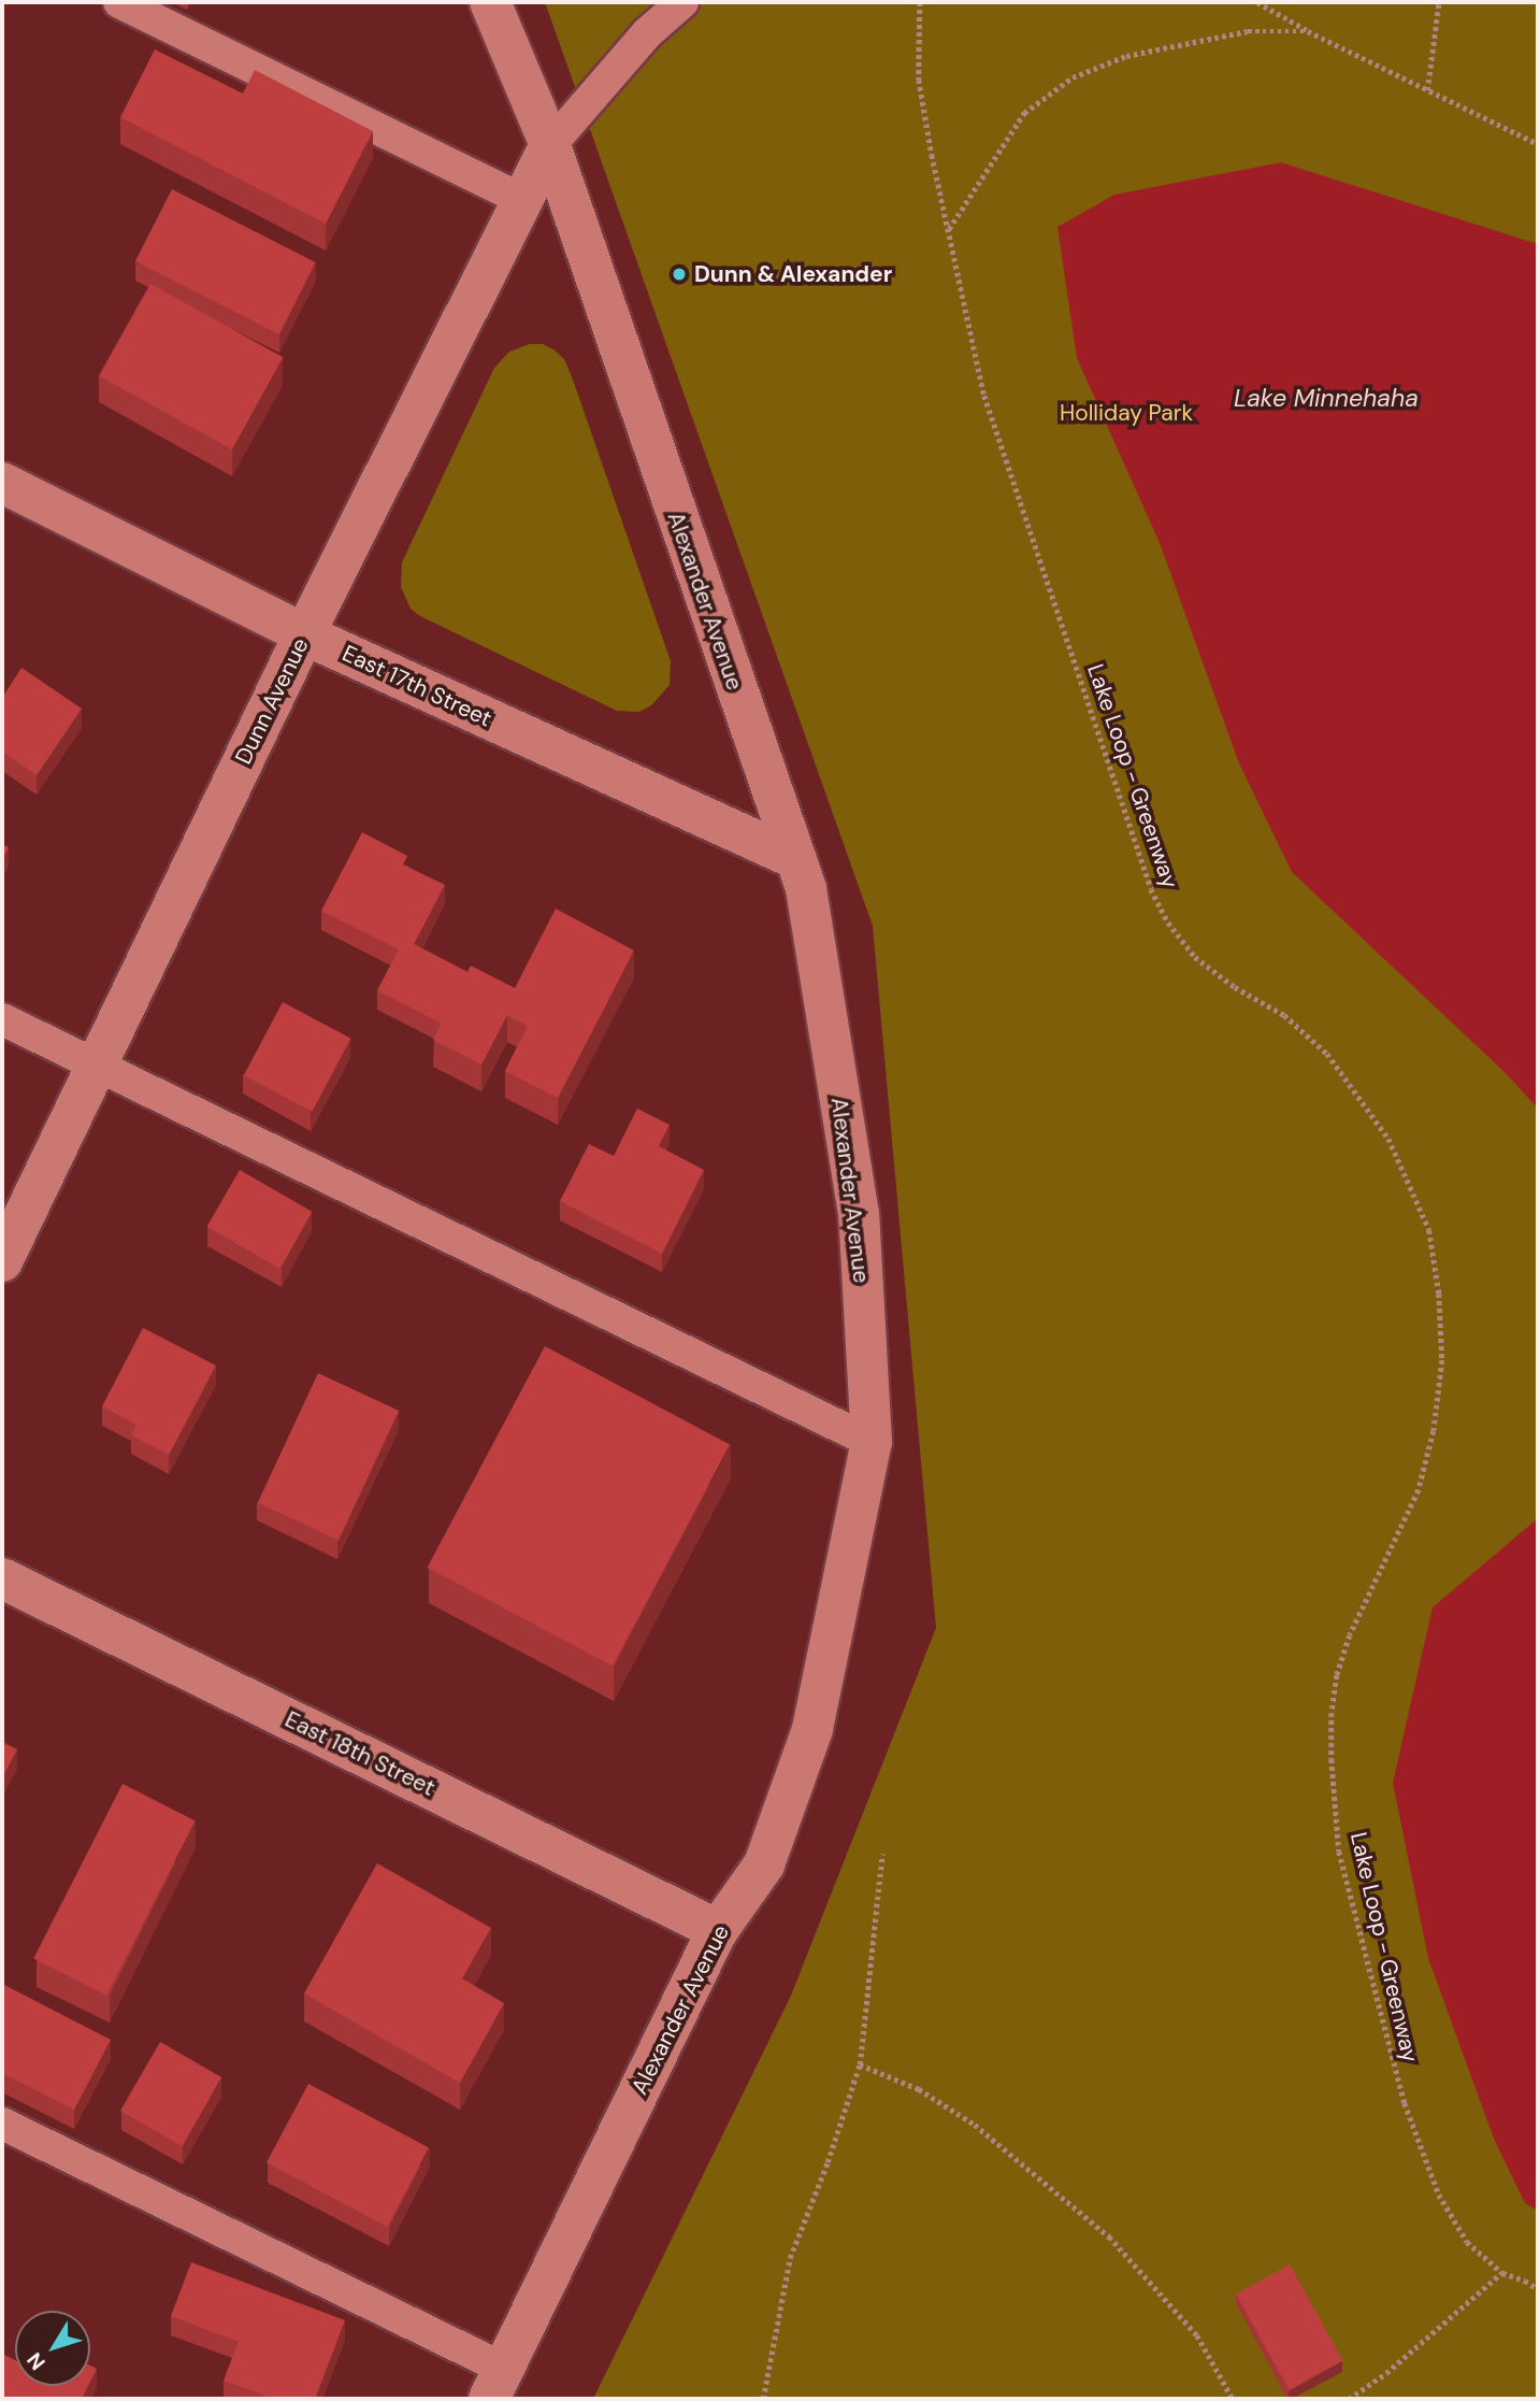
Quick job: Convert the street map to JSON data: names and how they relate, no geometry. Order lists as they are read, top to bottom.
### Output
{
  "streets": {
    "street": [
      "Alexander Avenue",
      "East 17th Street",
      "Dunn Avenue",
      "East 18th Street"
    ],
    "path": ["Lake Loop - Greenway"]
  },
  "crossings": [
    ["Alexander Avenue", "East 17th Street"],
    ["Alexander Avenue", "Dunn Avenue"],
    ["Alexander Avenue", "East 18th Street"],
    ["East 17th Street", "Dunn Avenue"]
  ],
  "water": ["Lake Minnehaha"],
  "parks": ["Holliday Park"],
  "places": ["Dunn & Alexander"],
  "north": "bottom left"
}
